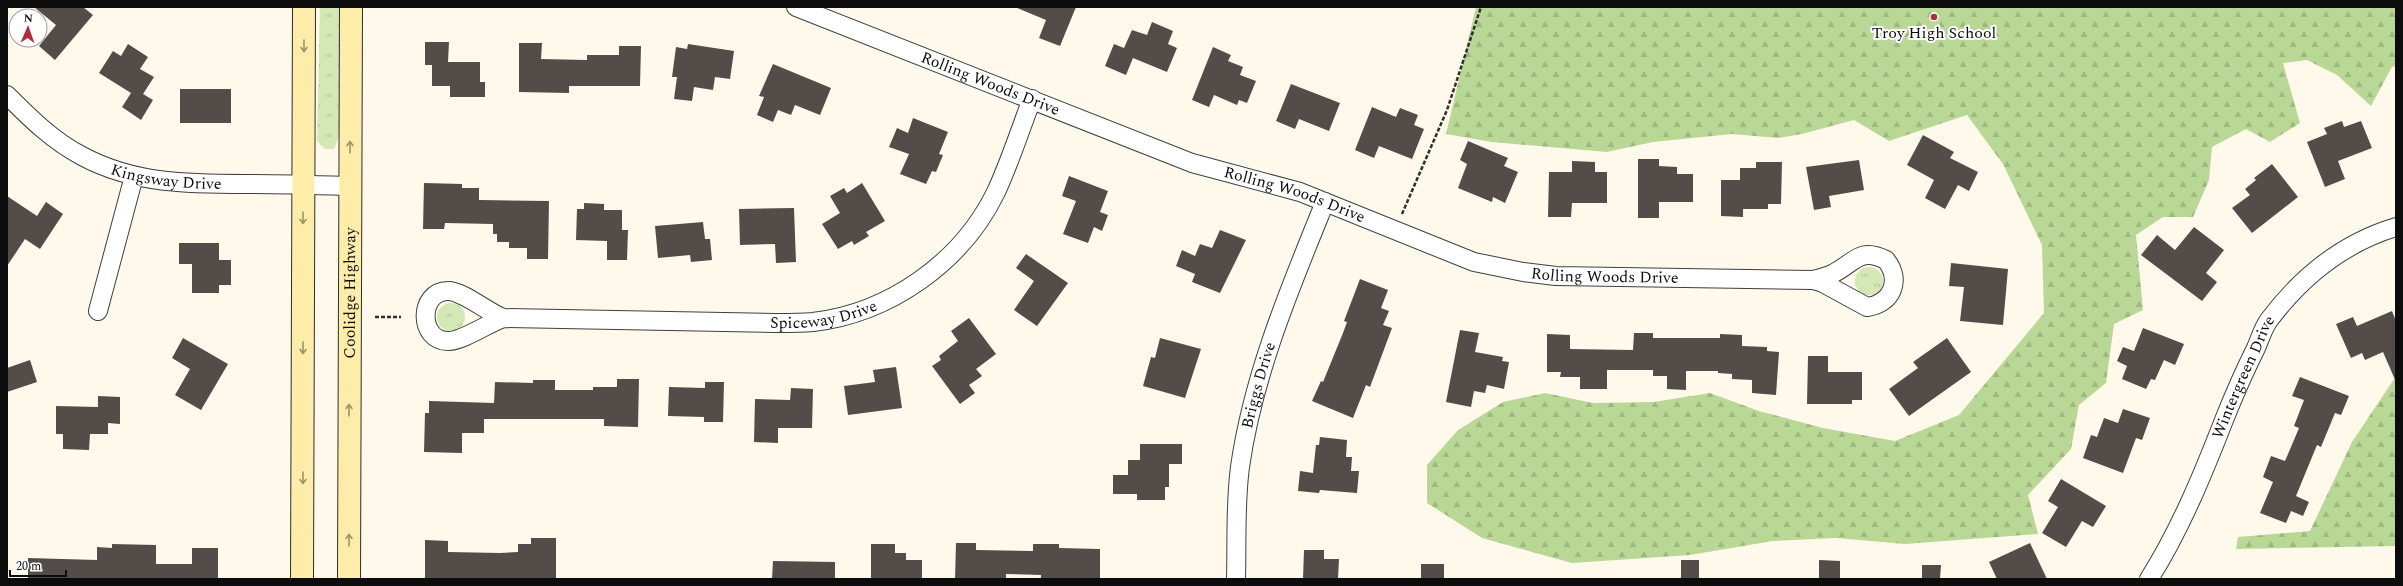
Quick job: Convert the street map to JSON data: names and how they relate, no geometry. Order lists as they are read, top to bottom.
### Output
{
  "streets": {
    "main road": ["Coolidge Highway"],
    "street": [
      "Rolling Woods Drive",
      "Kingsway Drive",
      "Spiceway Drive",
      "Wintergreen Drive",
      "Briggs Drive"
    ]
  },
  "crossings": [
    ["Rolling Woods Drive", "Spiceway Drive"],
    ["Rolling Woods Drive", "Briggs Drive"],
    ["Kingsway Drive", "Coolidge Highway"]
  ],
  "places": ["Troy High School"],
  "scale_bar": "20 m",
  "north": "top"
}
